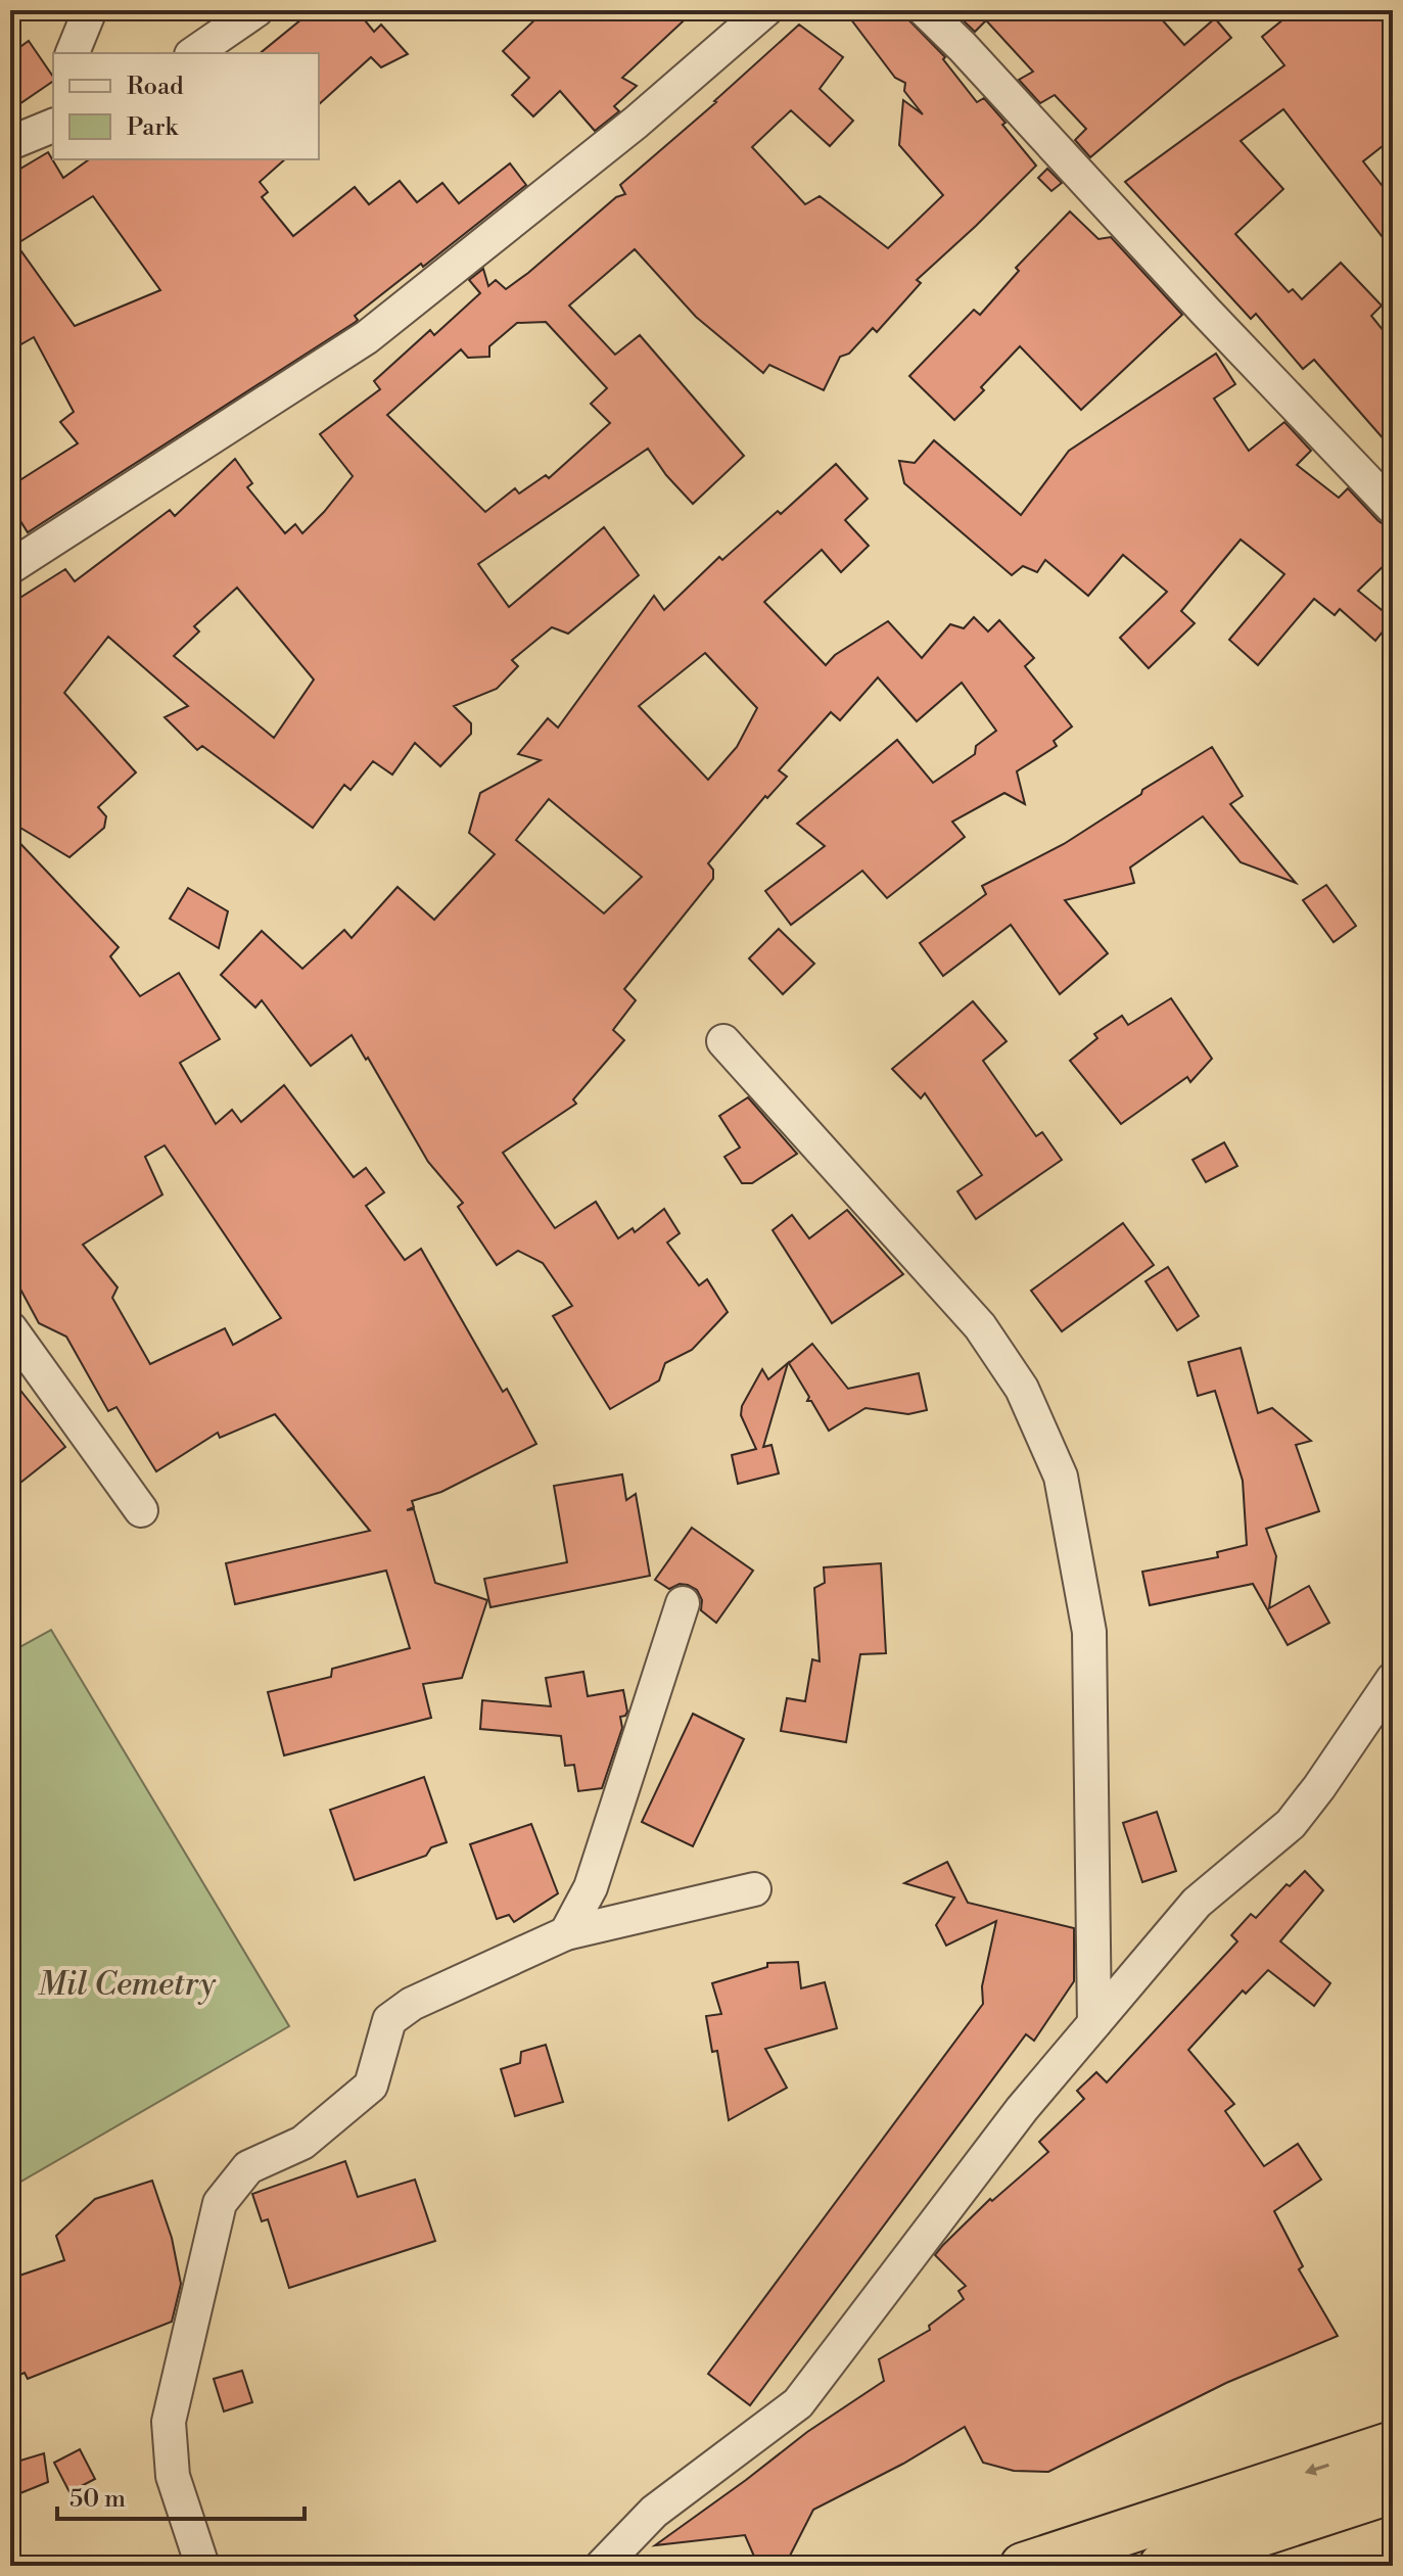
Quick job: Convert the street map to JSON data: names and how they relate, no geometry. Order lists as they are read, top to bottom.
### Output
{
  "parks": ["Mil Cemetry"],
  "legend": ["Road", "Park"],
  "scale_bar": "50 m"
}
